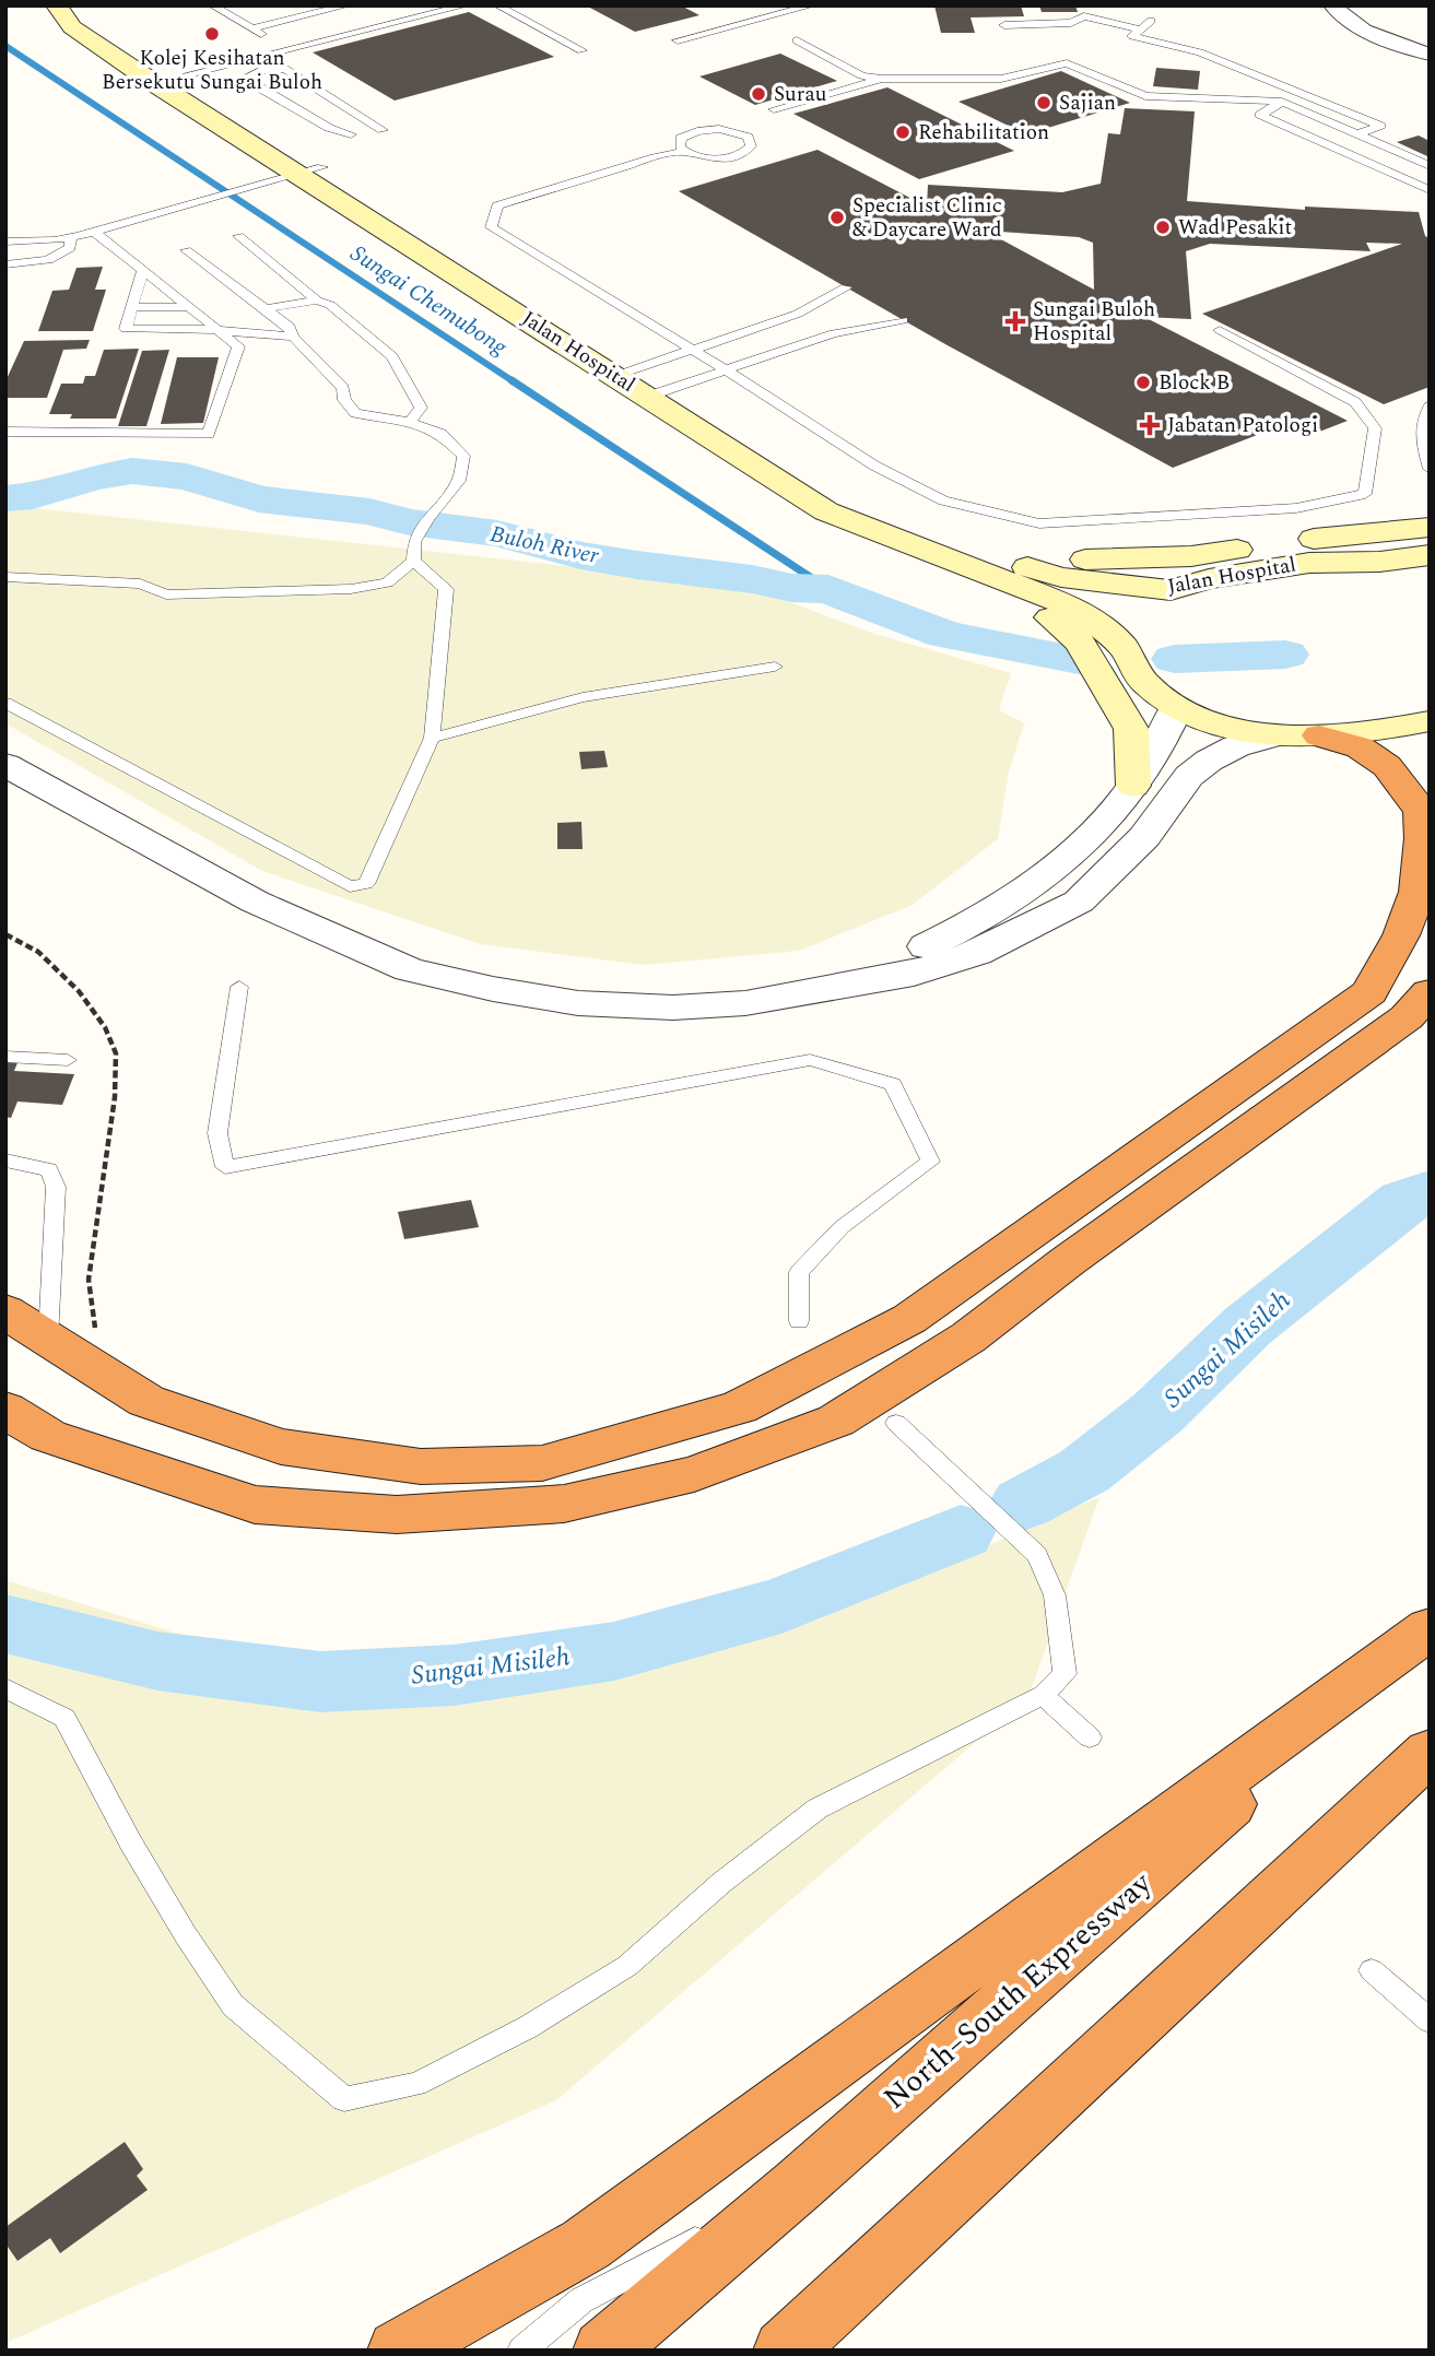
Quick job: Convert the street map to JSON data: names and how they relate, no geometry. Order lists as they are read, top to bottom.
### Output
{
  "streets": {
    "highway": ["North–South Expressway"],
    "main road": ["Jalan Hospital"]
  },
  "water": ["Sungai Chemubong", "Buloh River", "Sungai Misileh"],
  "places": {
    "other": [
      "Kolej Kesihatan Bersekutu Sungai Buloh",
      "Surau",
      "Sajian",
      "Rehabilitation",
      "Specialist Clinic & Daycare Ward",
      "Wad Pesakit",
      "Block B"
    ],
    "health": ["Sungai Buloh Hospital", "Jabatan Patologi"]
  }
}
